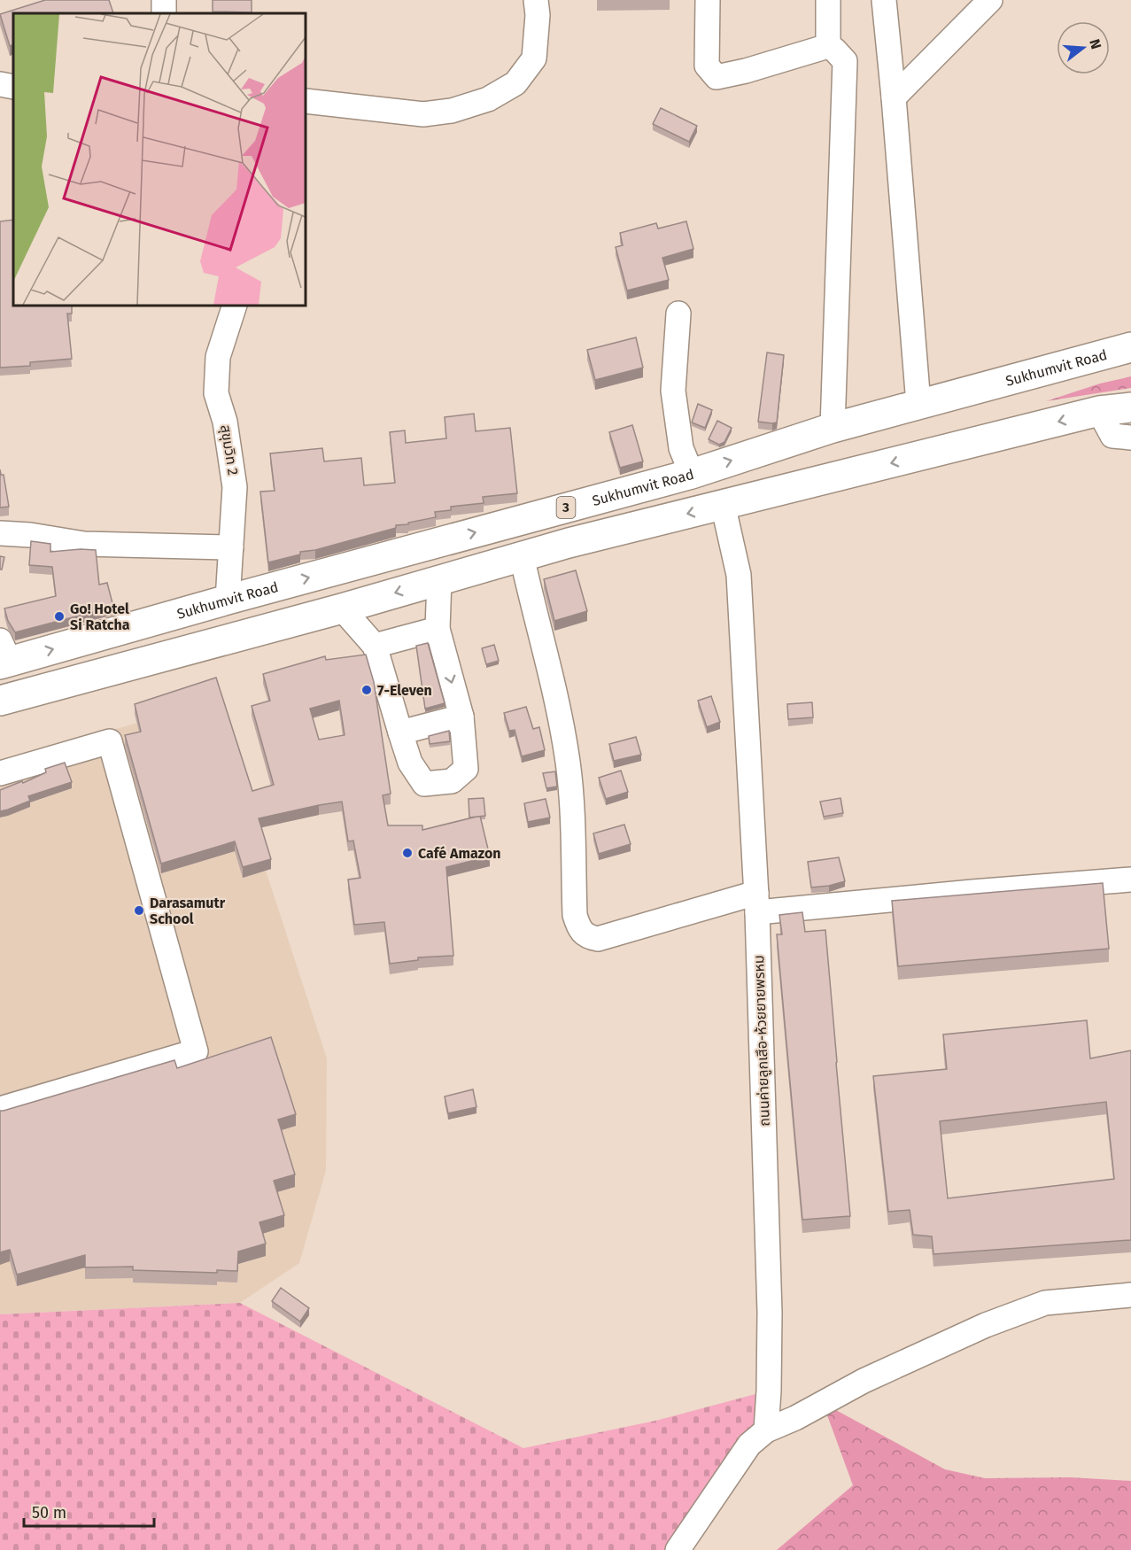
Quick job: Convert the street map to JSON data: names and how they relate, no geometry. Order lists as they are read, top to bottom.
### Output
{
  "streets": {
    "highway": ["Sukhumvit Road", "3"],
    "street": ["สุขุมวิท 2", "ถนนค่ายลูกเสึอ-ห้วยยายพรหม"]
  },
  "crossings": [
    ["Sukhumvit Road", "สุขุมวิท 2"]
  ],
  "places": [
    "Go! Hotel Si Ratcha",
    "7-Eleven",
    "Café Amazon",
    "Darasamutr School"
  ],
  "scale_bar": "50 m",
  "north": "right"
}
